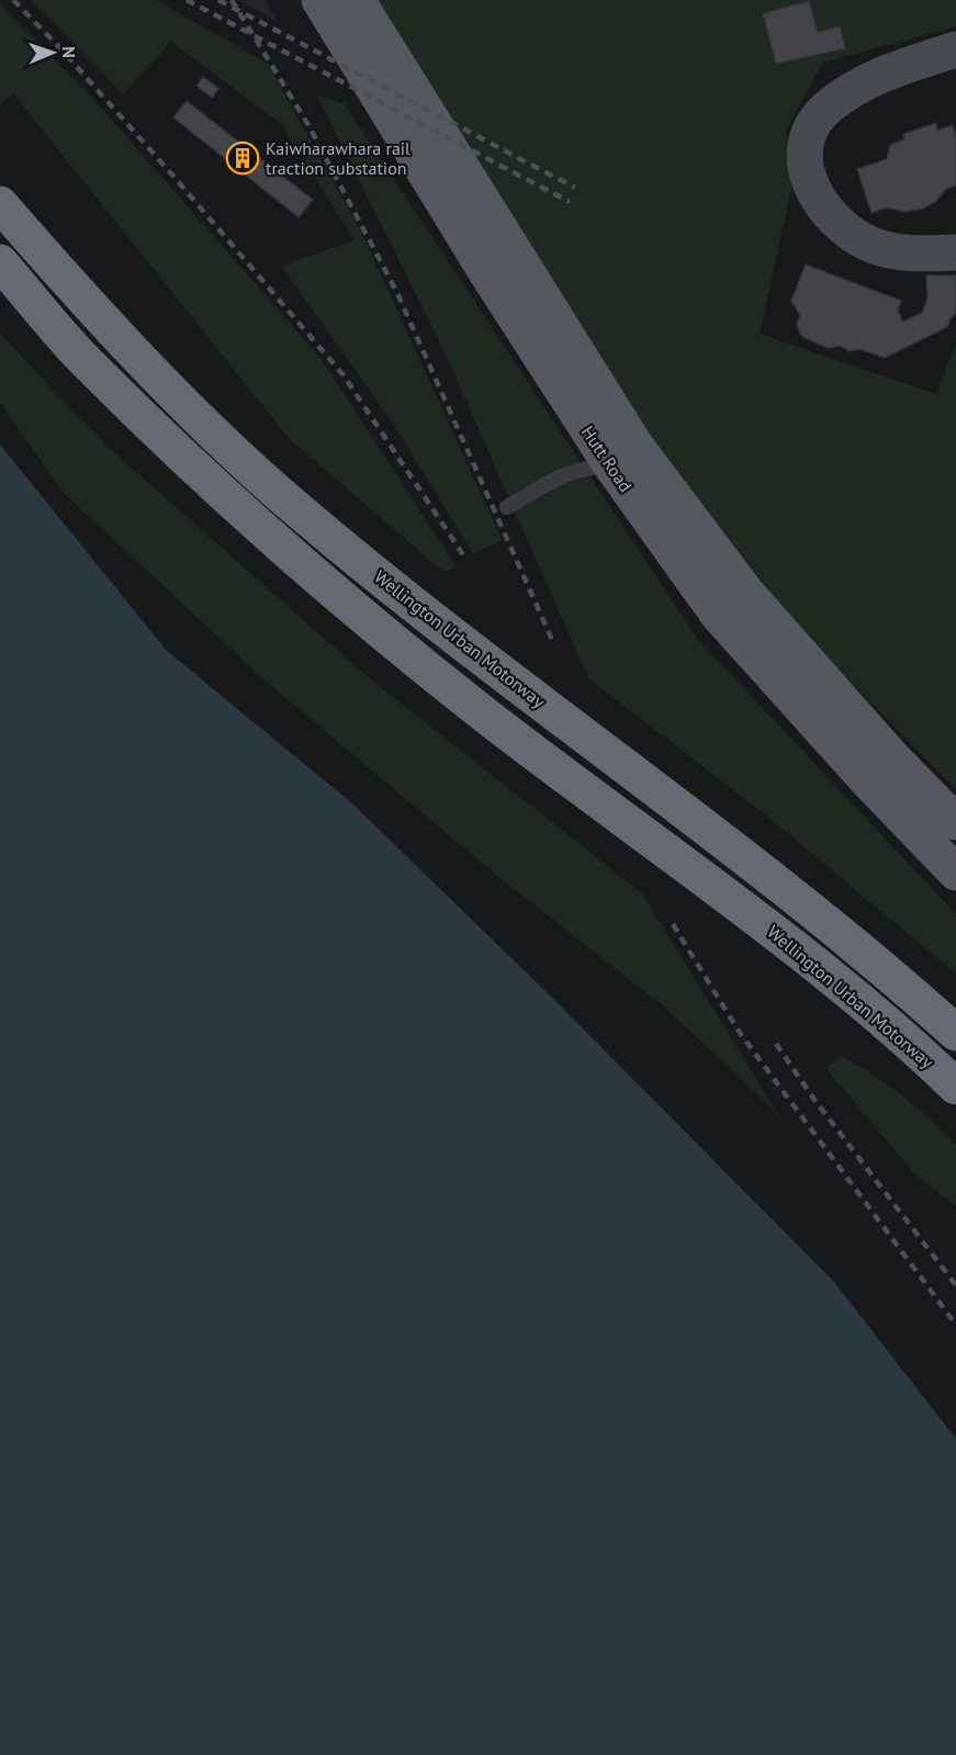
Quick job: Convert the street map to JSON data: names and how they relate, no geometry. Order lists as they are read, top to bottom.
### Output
{
  "streets": {
    "highway": ["Wellington Urban Motorway"],
    "main road": ["Hutt Road"]
  },
  "places": {
    "building": ["Kaiwharawhara rail traction substation"]
  },
  "north": "right"
}
